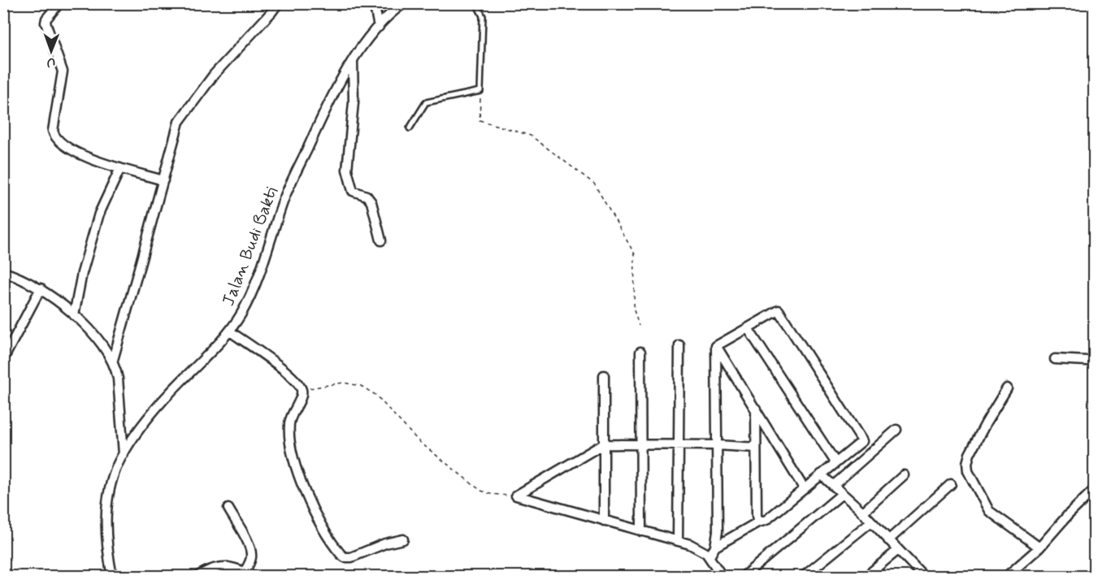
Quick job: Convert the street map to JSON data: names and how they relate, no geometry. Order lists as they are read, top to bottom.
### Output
{
  "streets": {
    "street": ["Jalan Budi Bakti"]
  },
  "north": "bottom"
}
